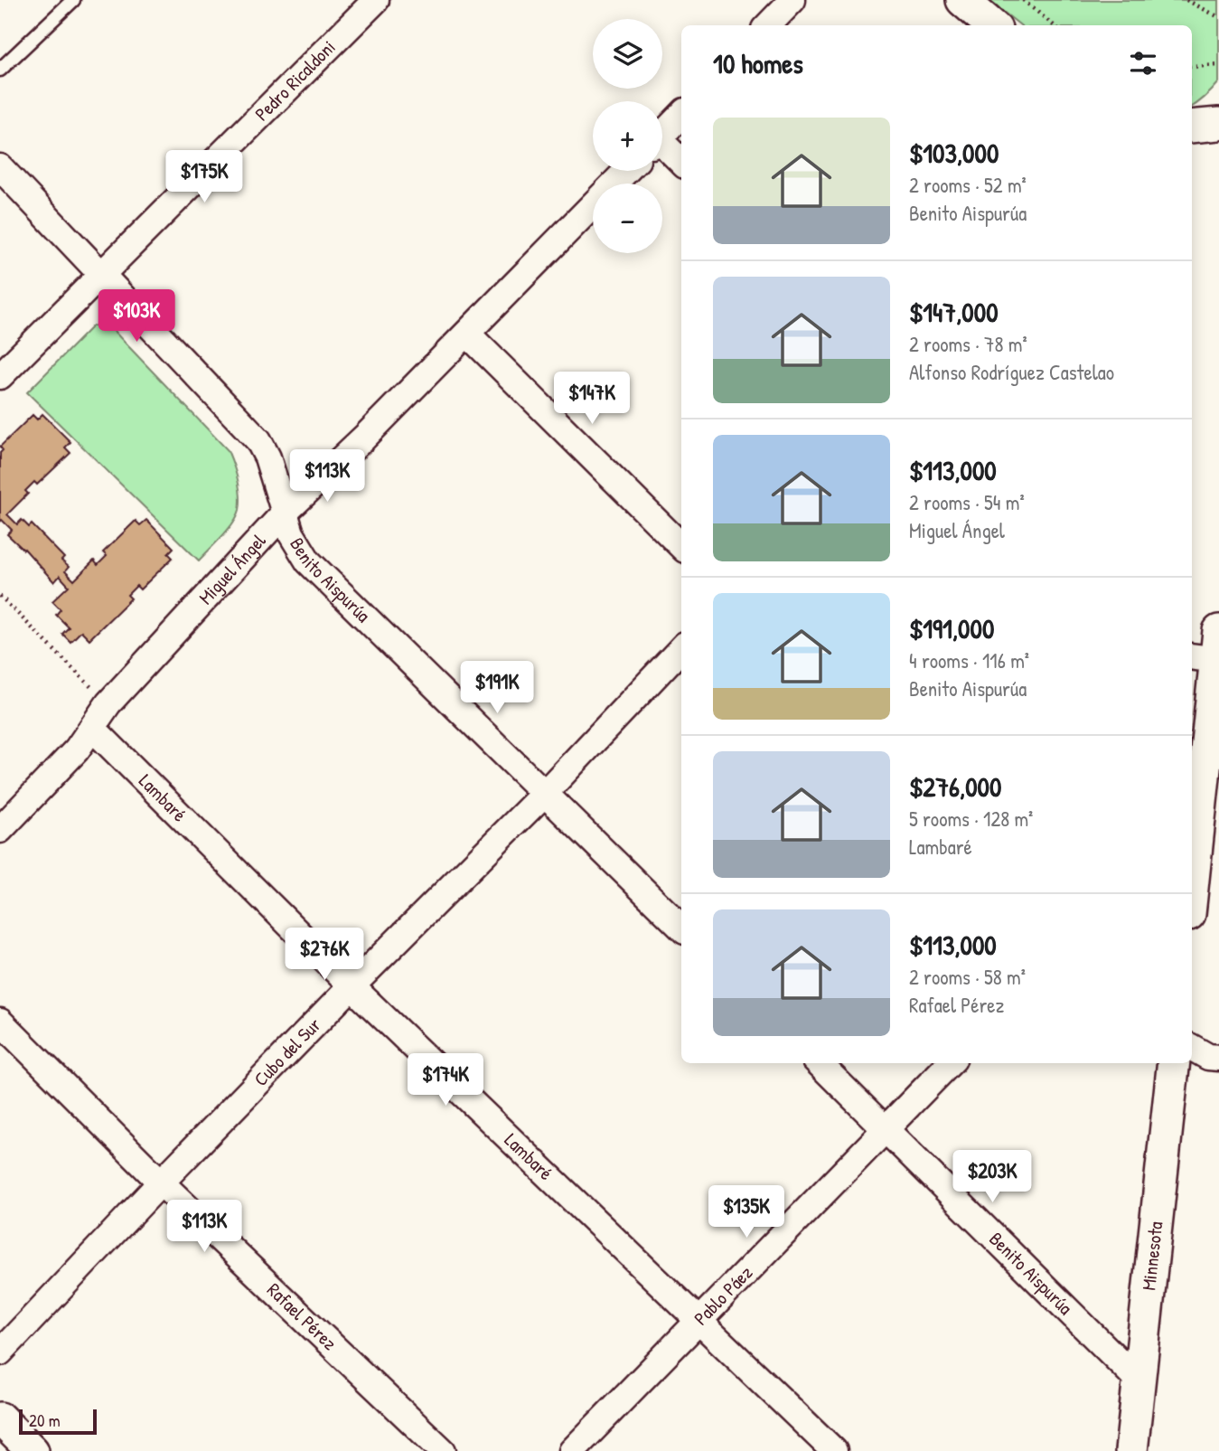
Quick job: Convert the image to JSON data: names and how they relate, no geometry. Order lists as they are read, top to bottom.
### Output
{
  "streets": {
    "street": [
      "Pedro Ricaldoni",
      "Miguel Ángel",
      "Benito Aispurúa",
      "Lambaré",
      "Cubo del Sur",
      "Minnesota",
      "Pablo Páez",
      "Rafael Pérez"
    ]
  },
  "crossings": [
    ["Pedro Ricaldoni", "Benito Aispurúa"],
    ["Miguel Ángel", "Benito Aispurúa"],
    ["Miguel Ángel", "Lambaré"],
    ["Benito Aispurúa", "Cubo del Sur"],
    ["Benito Aispurúa", "Minnesota"],
    ["Benito Aispurúa", "Pablo Páez"],
    ["Lambaré", "Cubo del Sur"],
    ["Lambaré", "Pablo Páez"],
    ["Cubo del Sur", "Rafael Pérez"]
  ],
  "scale_bar": "20 m",
  "page": {
    "map_buttons": ["+", "−"],
    "heading": "10 homes",
    "list": [
      {
        "name": "$103,000",
        "note": "2 rooms · 52 m² · Benito Aispurúa"
      },
      {
        "name": "$147,000",
        "note": "2 rooms · 78 m² · Alfonso Rodríguez Castelao"
      },
      {
        "name": "$113,000",
        "note": "2 rooms · 54 m² · Miguel Ángel"
      },
      {
        "name": "$191,000",
        "note": "4 rooms · 116 m² · Benito Aispurúa"
      },
      {
        "name": "$276,000",
        "note": "5 rooms · 128 m² · Lambaré"
      },
      {
        "name": "$113,000",
        "note": "2 rooms · 58 m² · Rafael Pérez"
      }
    ],
    "price": [
      "$175K",
      "$103K",
      "$147K",
      "$113K",
      "$191K",
      "$276K",
      "$174K",
      "$203K",
      "$135K",
      "$113K"
    ],
    "scale": "20 m"
  }
}
